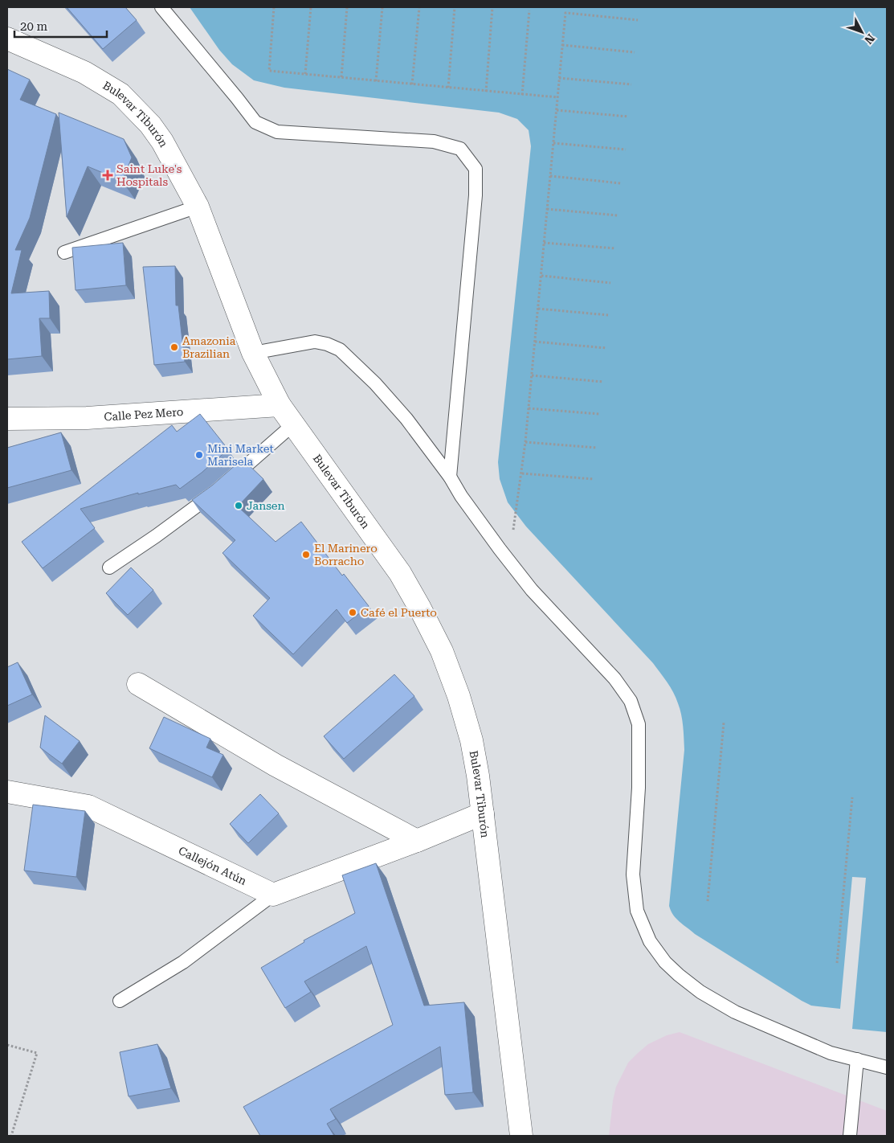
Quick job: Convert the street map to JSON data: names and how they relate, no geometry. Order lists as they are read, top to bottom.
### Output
{
  "streets": {
    "street": ["Bulevar Tiburón", "Calle Pez Mero", "Callejón Atún"]
  },
  "crossings": [
    ["Bulevar Tiburón", "Calle Pez Mero"]
  ],
  "places": {
    "health": ["Saint Luke's Hospitals"],
    "other": [
      "Amazonia Brazilian",
      "Mini Market Marisela",
      "Jansen",
      "El Marinero Borracho",
      "Café el Puerto"
    ]
  },
  "scale_bar": "20 m",
  "north": "bottom right"
}
